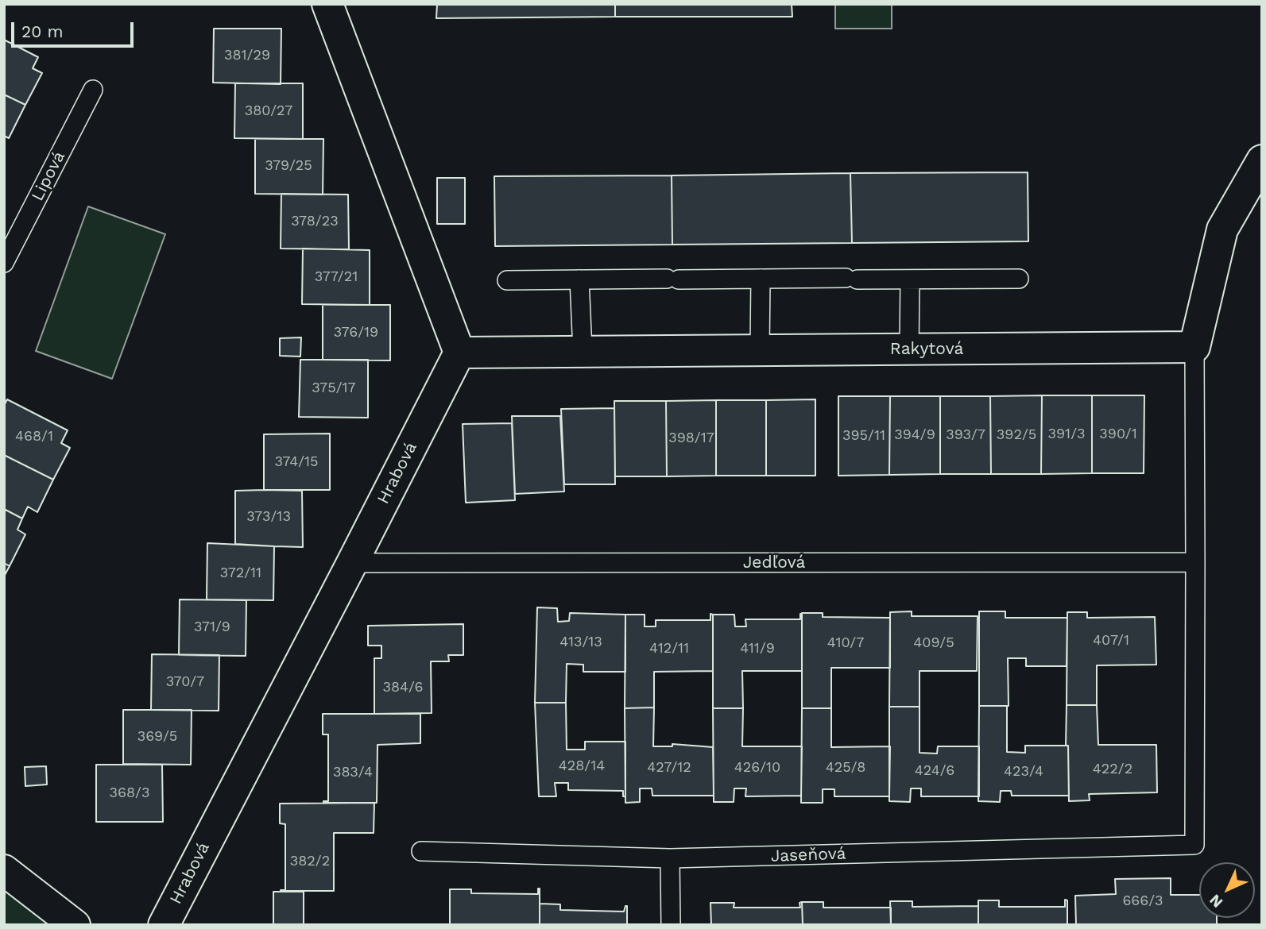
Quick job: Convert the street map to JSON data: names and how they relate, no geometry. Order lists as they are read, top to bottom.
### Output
{
  "streets": {
    "street": ["Rakytová", "Hrabová"],
    "lane": ["Lipová", "Jedľová", "Jaseňová"]
  },
  "crossings": [
    ["Rakytová", "Hrabová"],
    ["Hrabová", "Jedľová"],
    ["Jedľová", "Jaseňová"]
  ],
  "house_numbers": [
    "381/29",
    "380/27",
    "379/25",
    "378/23",
    "377/21",
    "376/19",
    "375/17",
    "391/3",
    "390/1",
    "394/9",
    "393/7",
    "392/5",
    "395/11",
    "468/1",
    "398/17",
    "374/15",
    "373/13",
    "372/11",
    "371/9",
    "407/1",
    "413/13",
    "410/7",
    "409/5",
    "412/11",
    "411/9",
    "370/7",
    "384/6",
    "369/5",
    "428/14",
    "427/12",
    "426/10",
    "425/8",
    "422/2",
    "424/6",
    "423/4",
    "383/4",
    "368/3",
    "382/2",
    "666/3"
  ],
  "scale_bar": "20 m",
  "north": "bottom left"
}
